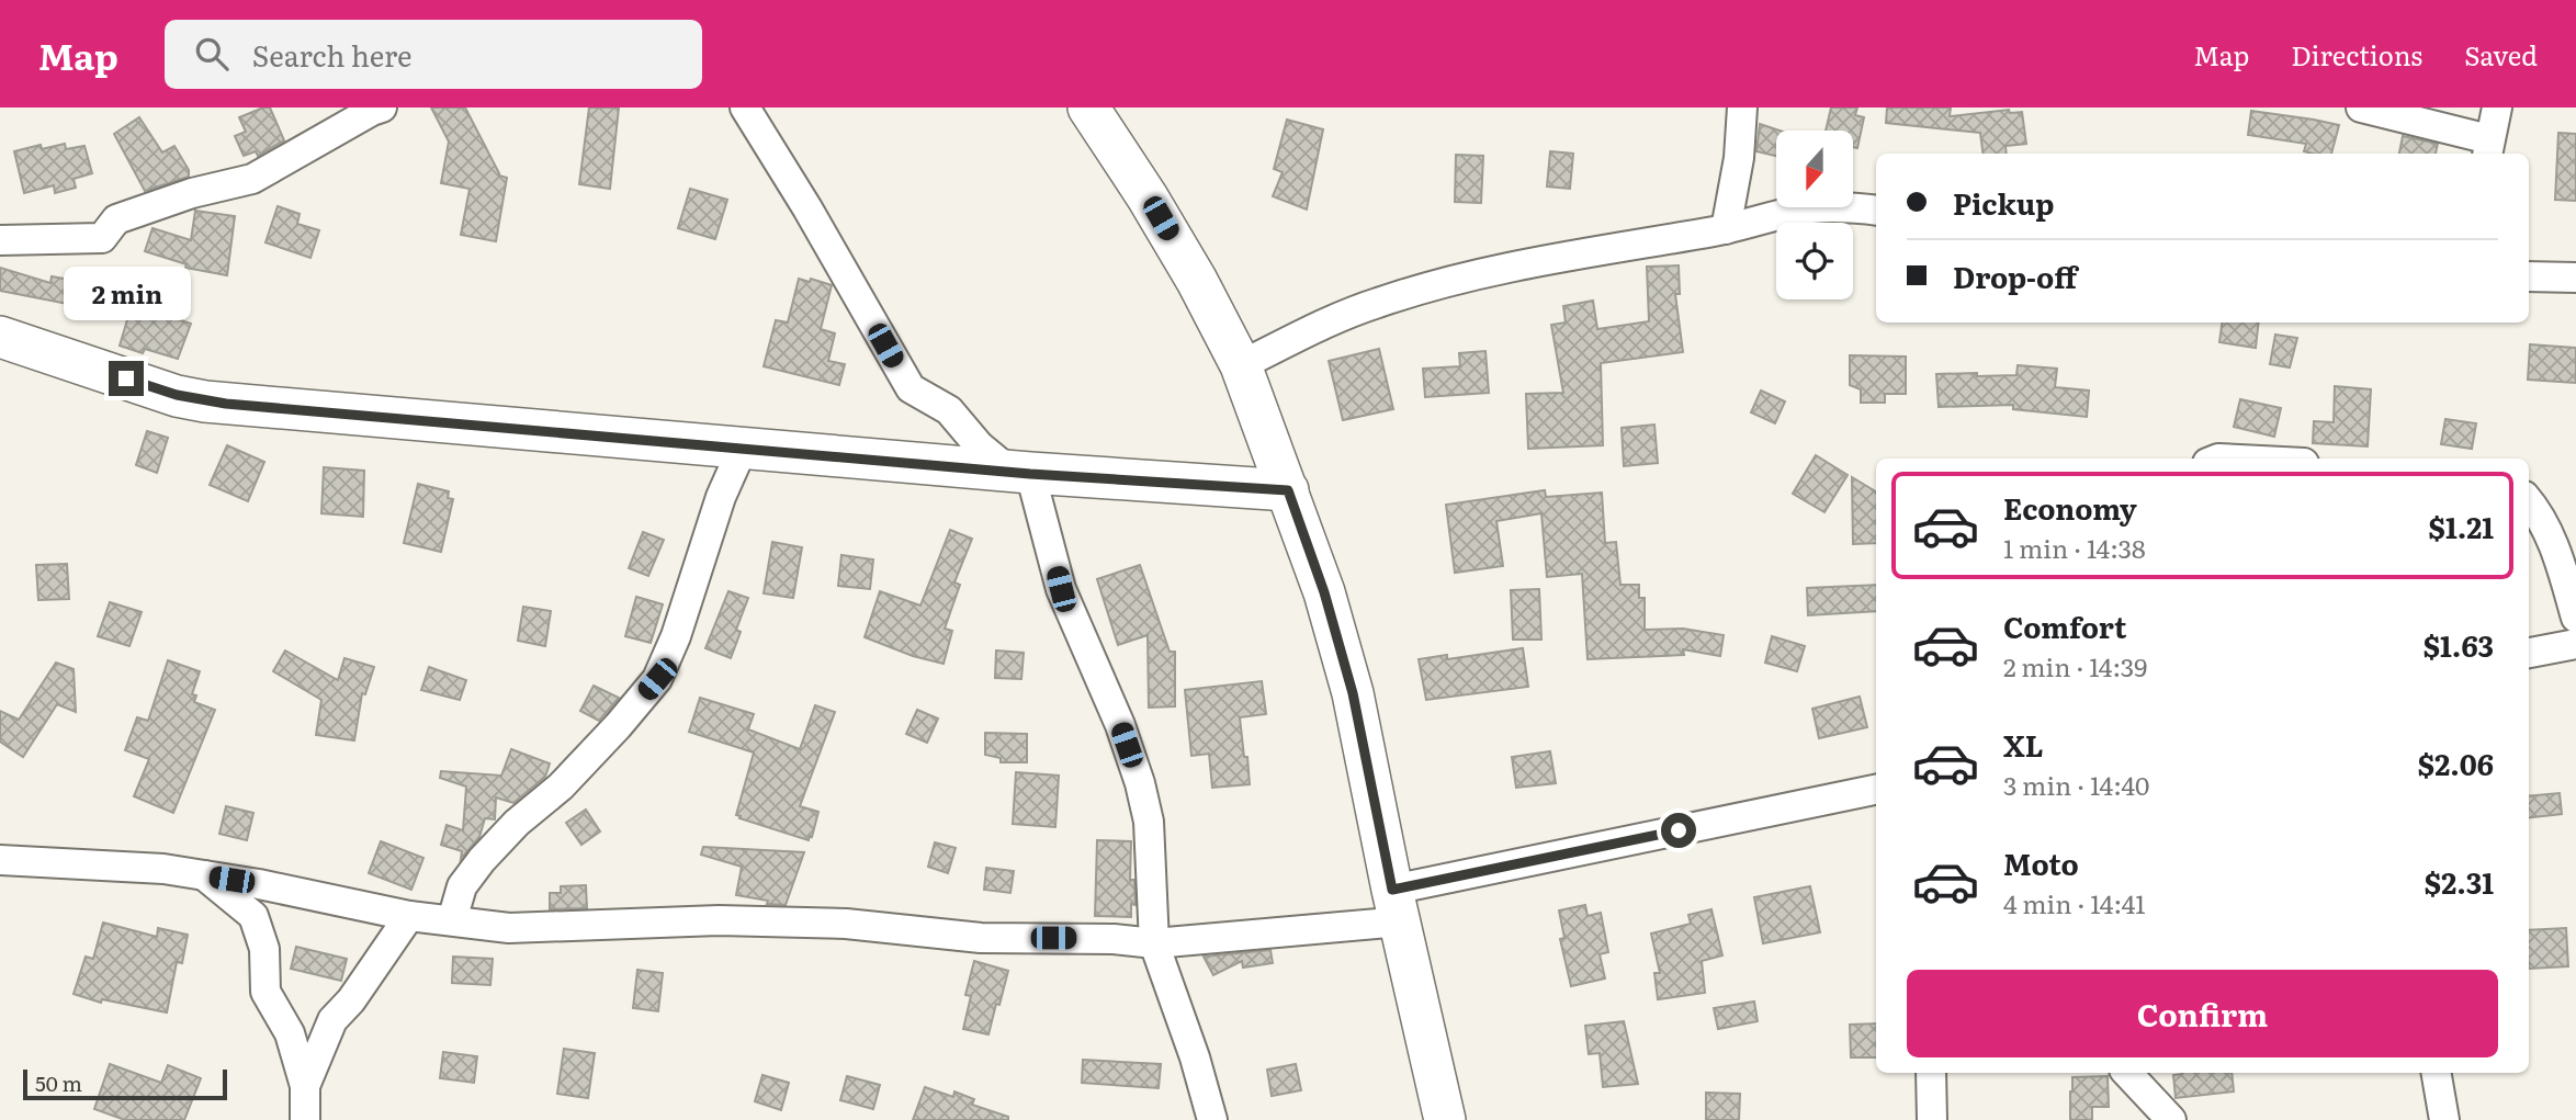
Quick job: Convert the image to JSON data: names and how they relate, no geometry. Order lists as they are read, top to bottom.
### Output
{
  "scale_bar": "50 m",
  "north": "bottom",
  "page": {
    "header": "Map",
    "search": "Search here",
    "nav": ["Map", "Directions", "Saved"],
    "banner": ["Pickup", "Drop-off"],
    "bubble": "2 min",
    "list": [
      {
        "name": "Economy",
        "note": "1 min · 14:38",
        "value": "$1.21"
      },
      {
        "name": "Comfort",
        "note": "2 min · 14:39",
        "value": "$1.63"
      },
      {
        "name": "XL",
        "note": "3 min · 14:40",
        "value": "$2.06"
      },
      {
        "name": "Moto",
        "note": "4 min · 14:41",
        "value": "$2.31"
      }
    ],
    "buttons": "Confirm",
    "scale": "50 m"
  }
}
